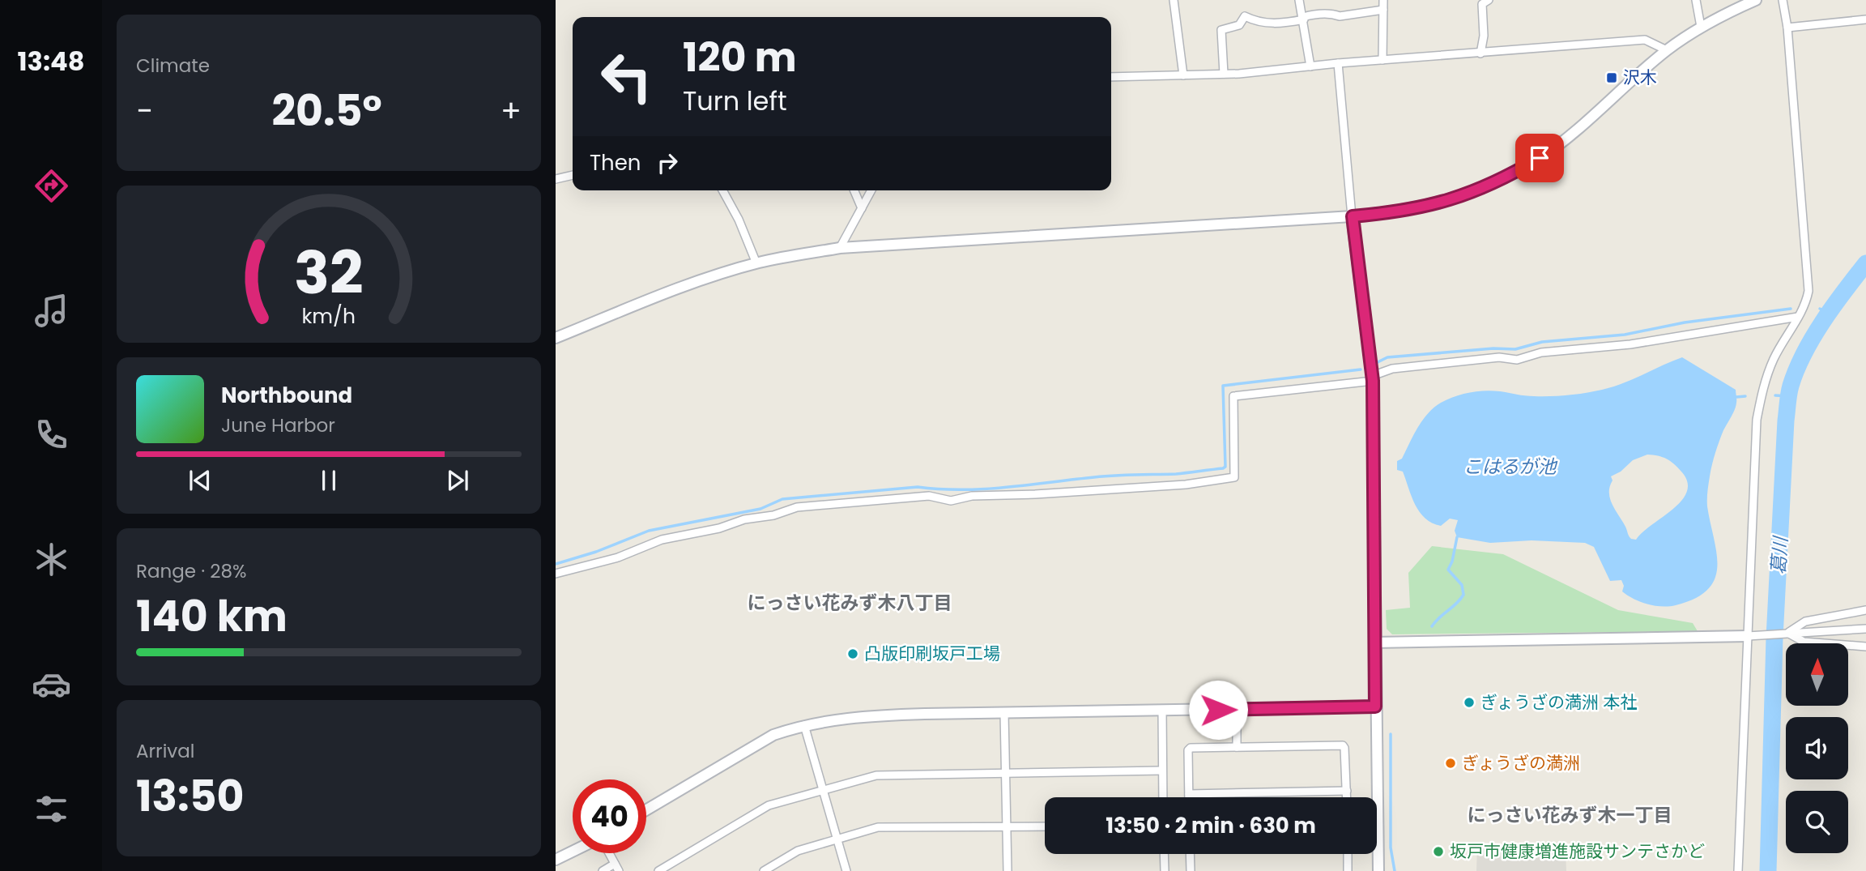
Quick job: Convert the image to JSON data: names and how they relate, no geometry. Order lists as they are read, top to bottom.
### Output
{
  "districts": ["にっさい花みず木八丁目", "にっさい花みず木一丁目"],
  "water": ["こはるが池", "葛川"],
  "places": {
    "transit": ["沢木"],
    "other": [
      "凸版印刷坂戸工場",
      "ぎょうざの満洲 本社",
      "ぎょうざの満洲",
      "坂戸市健康増進施設サンテさかど"
    ]
  },
  "north": "top",
  "page": {
    "tabs": "13:48",
    "tile": [
      "Climate",
      ["Range · 28%", "140 km"],
      ["Arrival", "13:50"]
    ],
    "turn": ["120 m", "Turn left"],
    "heat": ["−", "20.5°", "+"],
    "then": "Then",
    "song": ["Northbound", "June Harbor"],
    "limit": "40",
    "trip": "13:50 · 2 min · 630 m",
    "gauge": ["32", "km/h"]
  }
}
